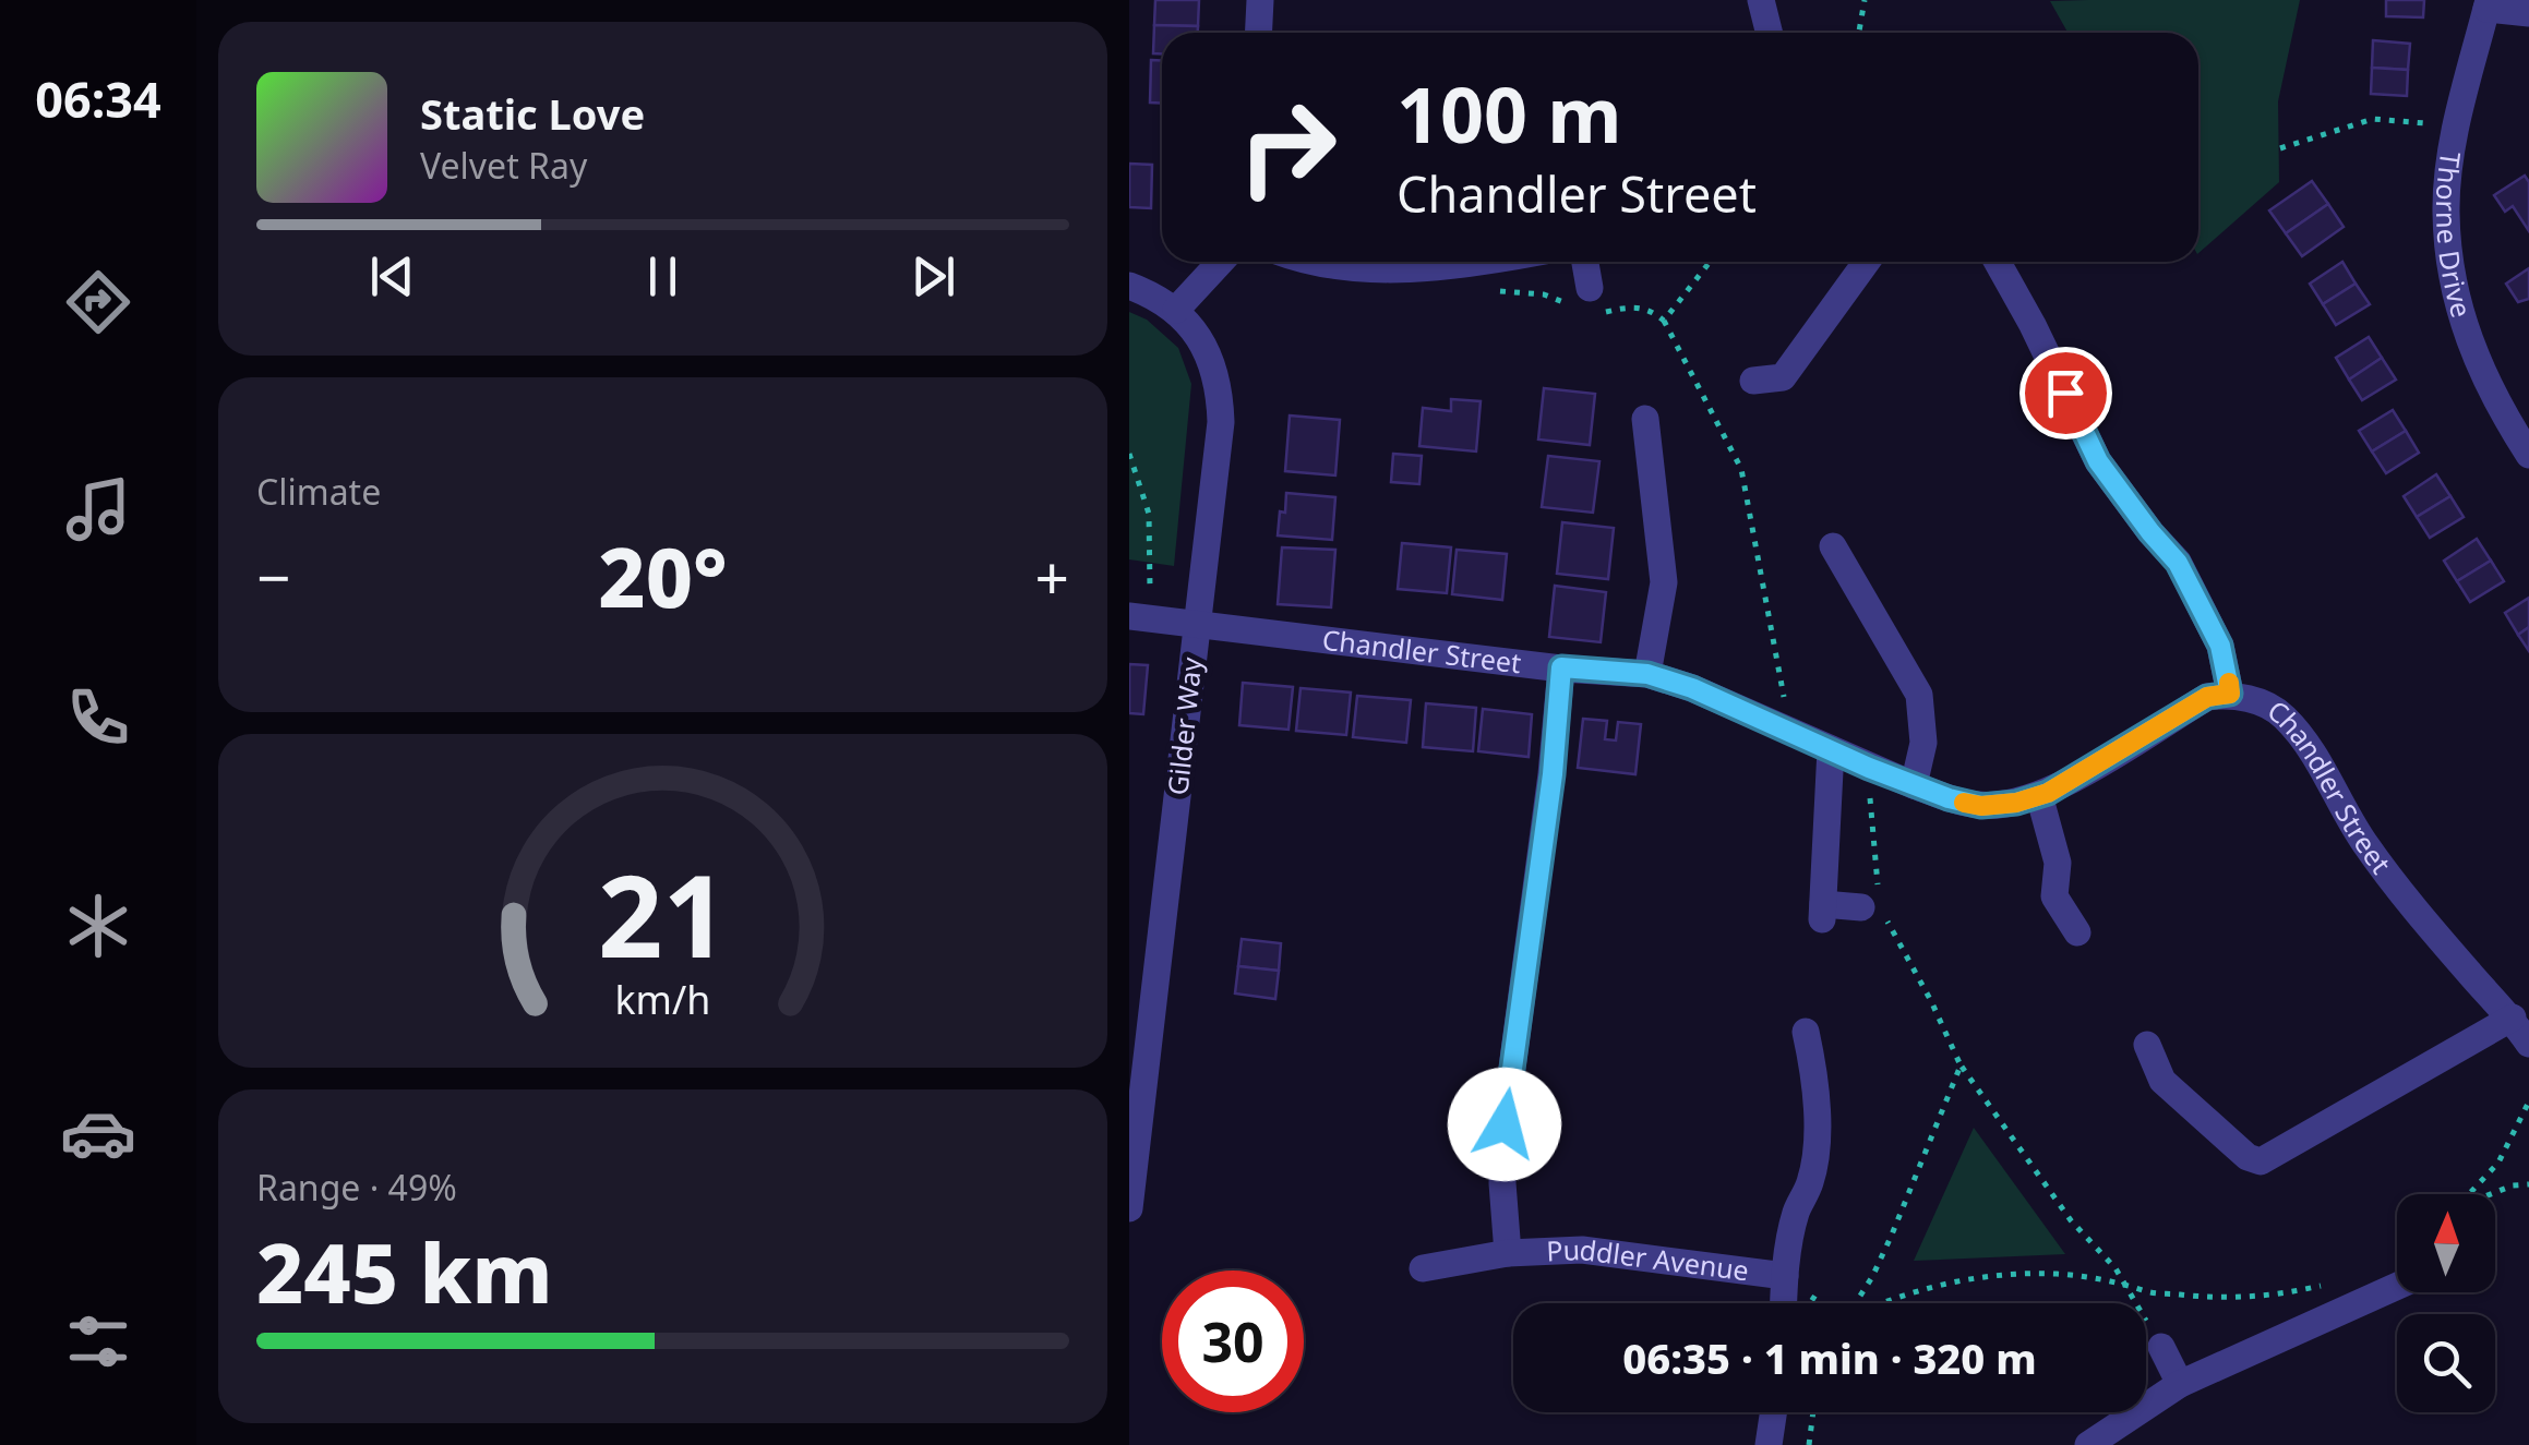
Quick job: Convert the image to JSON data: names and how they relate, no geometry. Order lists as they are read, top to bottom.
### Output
{
  "streets": {
    "street": [
      "Thorne Drive",
      "Chandler Street",
      "Gilder Way",
      "Puddler Avenue"
    ]
  },
  "crossings": [
    ["Chandler Street", "Gilder Way"],
    ["Chandler Street", "Puddler Avenue"]
  ],
  "north": "top",
  "page": {
    "tabs": "06:34",
    "turn": ["100 m", "Chandler Street"],
    "song": ["Static Love", "Velvet Ray"],
    "tile": [
      "Climate",
      ["Range · 49%", "245 km"]
    ],
    "heat": ["−", "20°", "+"],
    "limit": "30",
    "trip": "06:35 · 1 min · 320 m",
    "gauge": ["21", "km/h"]
  }
}
